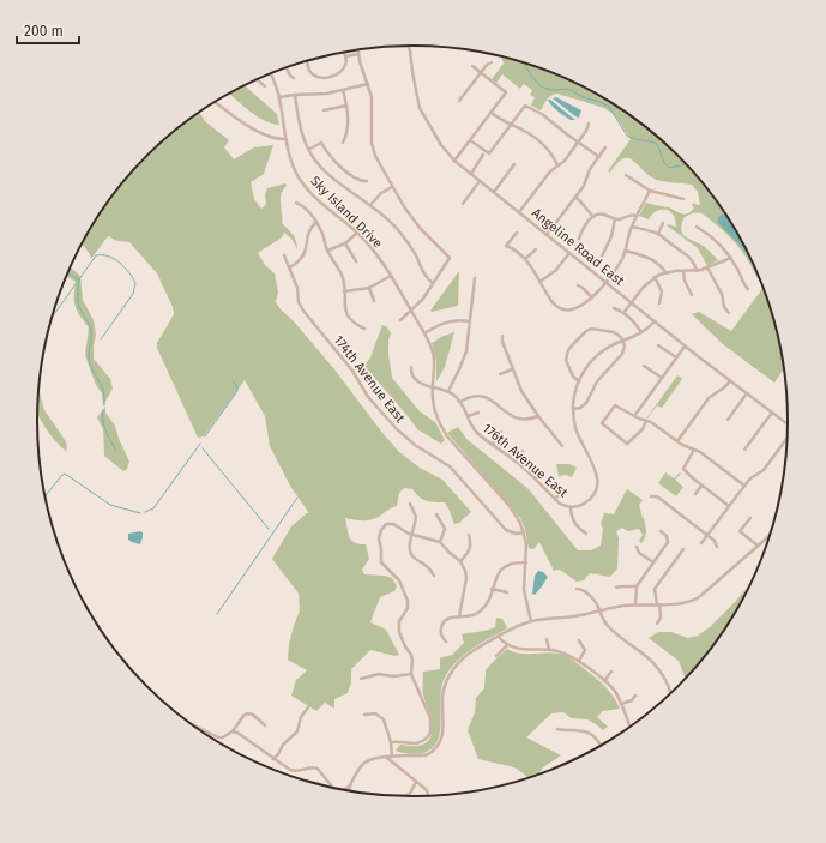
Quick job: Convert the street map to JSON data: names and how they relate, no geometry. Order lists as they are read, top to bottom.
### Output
{
  "streets": {
    "street": [
      "Sky Island Drive",
      "Angeline Road East",
      "174th Avenue East",
      "176th Avenue East"
    ]
  },
  "crossings": [
    ["Sky Island Drive", "174th Avenue East"],
    ["Sky Island Drive", "176th Avenue East"]
  ],
  "scale_bar": "200 m"
}
